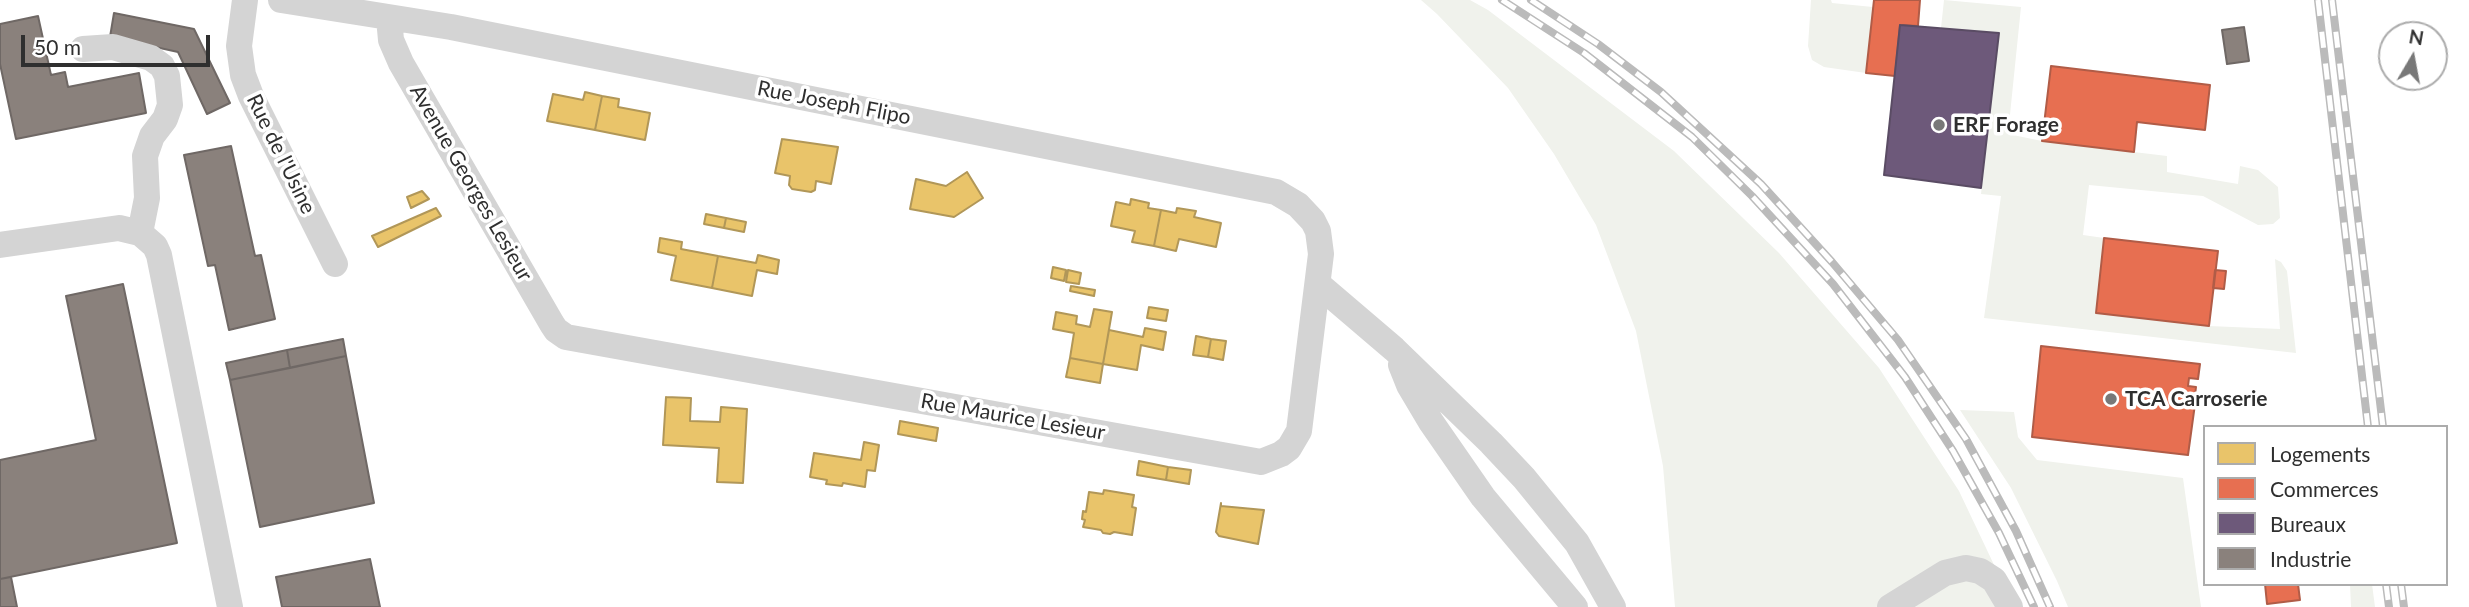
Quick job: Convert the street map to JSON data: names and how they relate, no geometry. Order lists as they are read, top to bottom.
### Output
{
  "streets": {
    "street": [
      "Rue Joseph Flipo",
      "Rue de l'Usine",
      "Avenue Georges Lesieur",
      "Rue Maurice Lesieur"
    ]
  },
  "crossings": [
    ["Rue Joseph Flipo", "Avenue Georges Lesieur"],
    ["Rue Joseph Flipo", "Rue Maurice Lesieur"],
    ["Avenue Georges Lesieur", "Rue Maurice Lesieur"]
  ],
  "places": ["ERF Forage", "TCA Carroserie"],
  "legend": [
    "Logements",
    "Commerces",
    "Bureaux",
    "Industrie"
  ],
  "scale_bar": "50 m",
  "north": "top"
}
